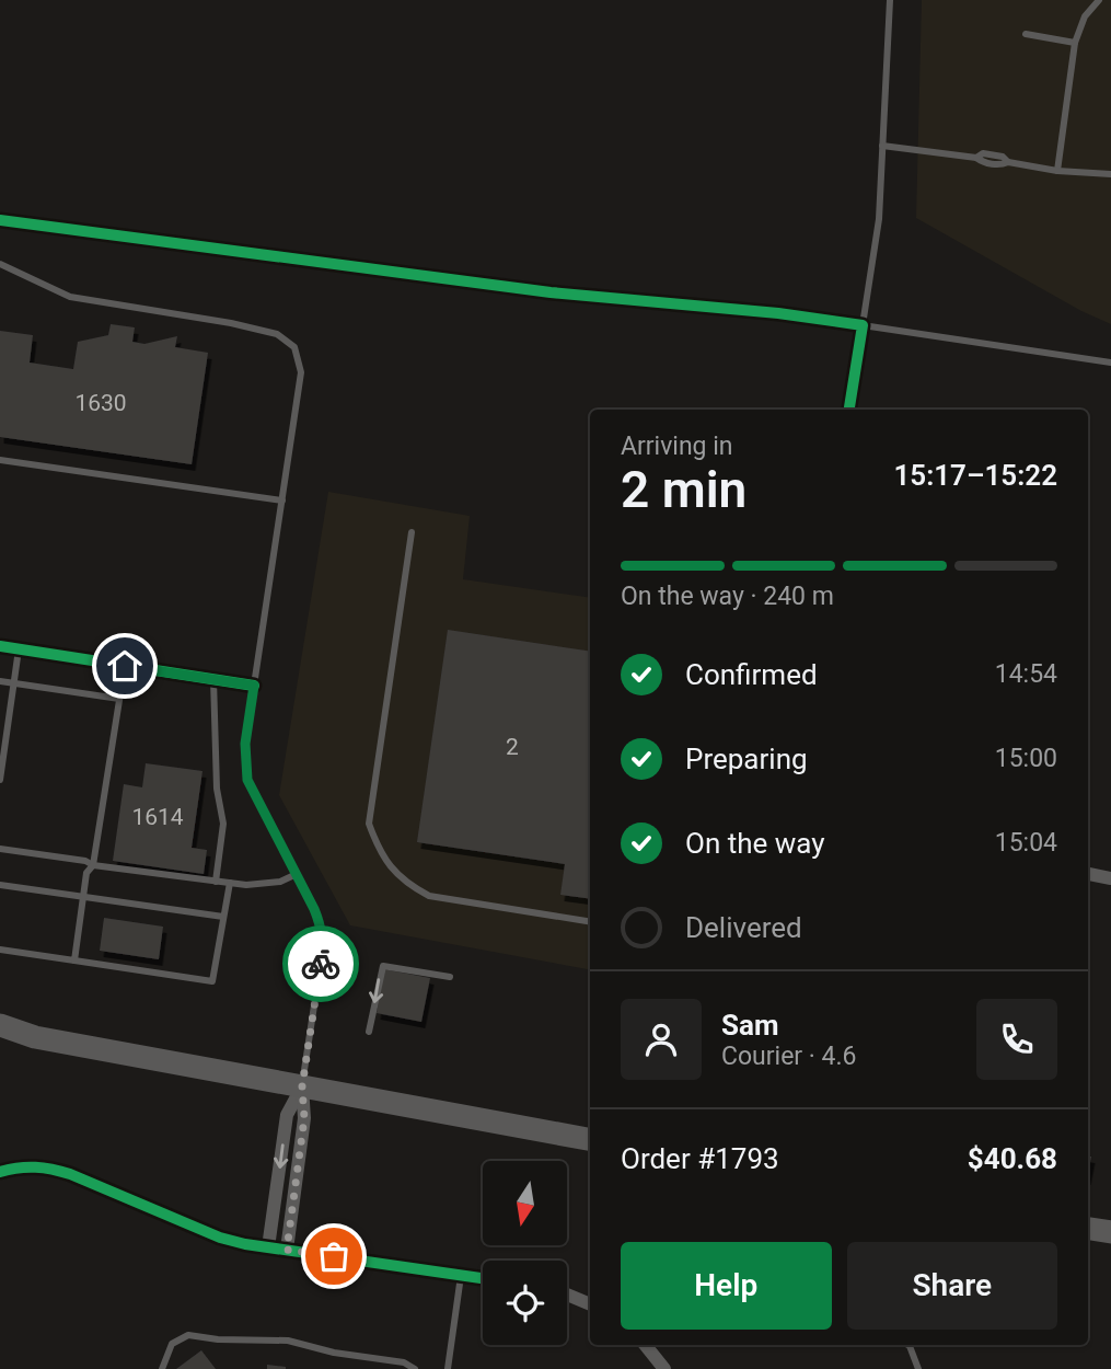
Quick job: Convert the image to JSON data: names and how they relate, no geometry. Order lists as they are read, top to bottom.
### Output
{
  "house_numbers": ["1630", "2", "1614"],
  "north": "bottom",
  "page": {
    "heading": ["2 min", "Arriving in", "15:17–15:22"],
    "panel": [
      "Sam",
      "Courier · 4.6",
      "Order #1793",
      "$40.68"
    ],
    "bar": "On the way · 240 m",
    "list": [
      ["Confirmed", "14:54"],
      ["Preparing", "15:00"],
      ["On the way", "15:04"],
      "Delivered"
    ],
    "buttons": ["Help", "Share"]
  }
}
